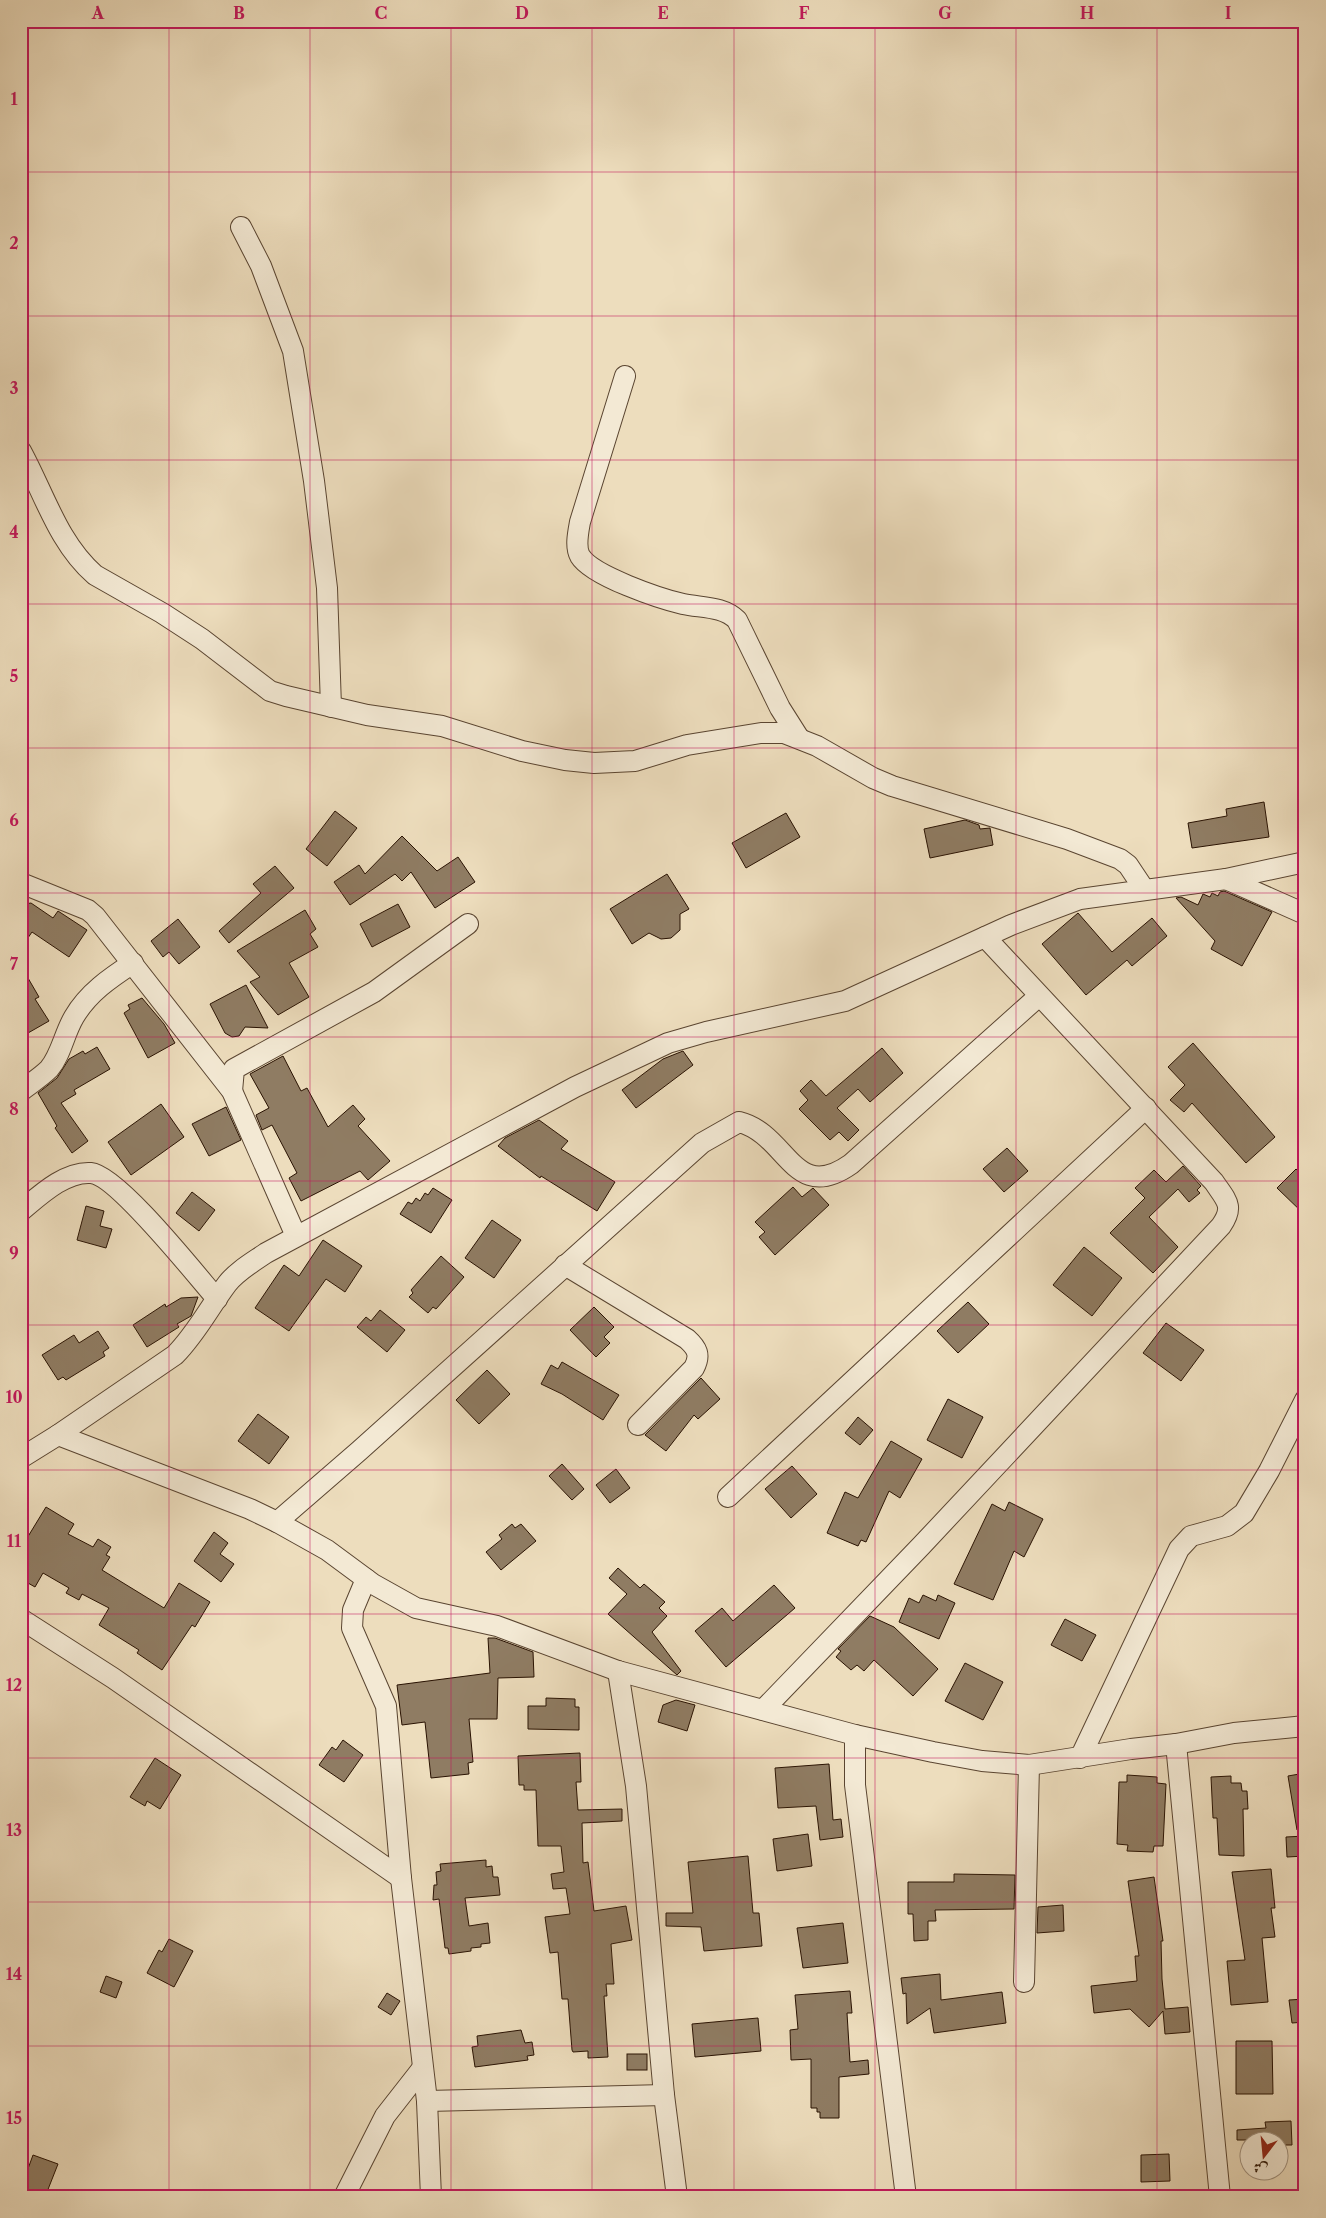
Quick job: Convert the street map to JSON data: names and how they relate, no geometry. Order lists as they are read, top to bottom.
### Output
{
  "north": "bottom",
  "grid": {
    "columns": [
      "A",
      "B",
      "C",
      "D",
      "E",
      "F",
      "G",
      "H",
      "I"
    ],
    "rows": [
      "1",
      "2",
      "3",
      "4",
      "5",
      "6",
      "7",
      "8",
      "9",
      "10",
      "11",
      "12",
      "13",
      "14",
      "15"
    ]
  }
}
